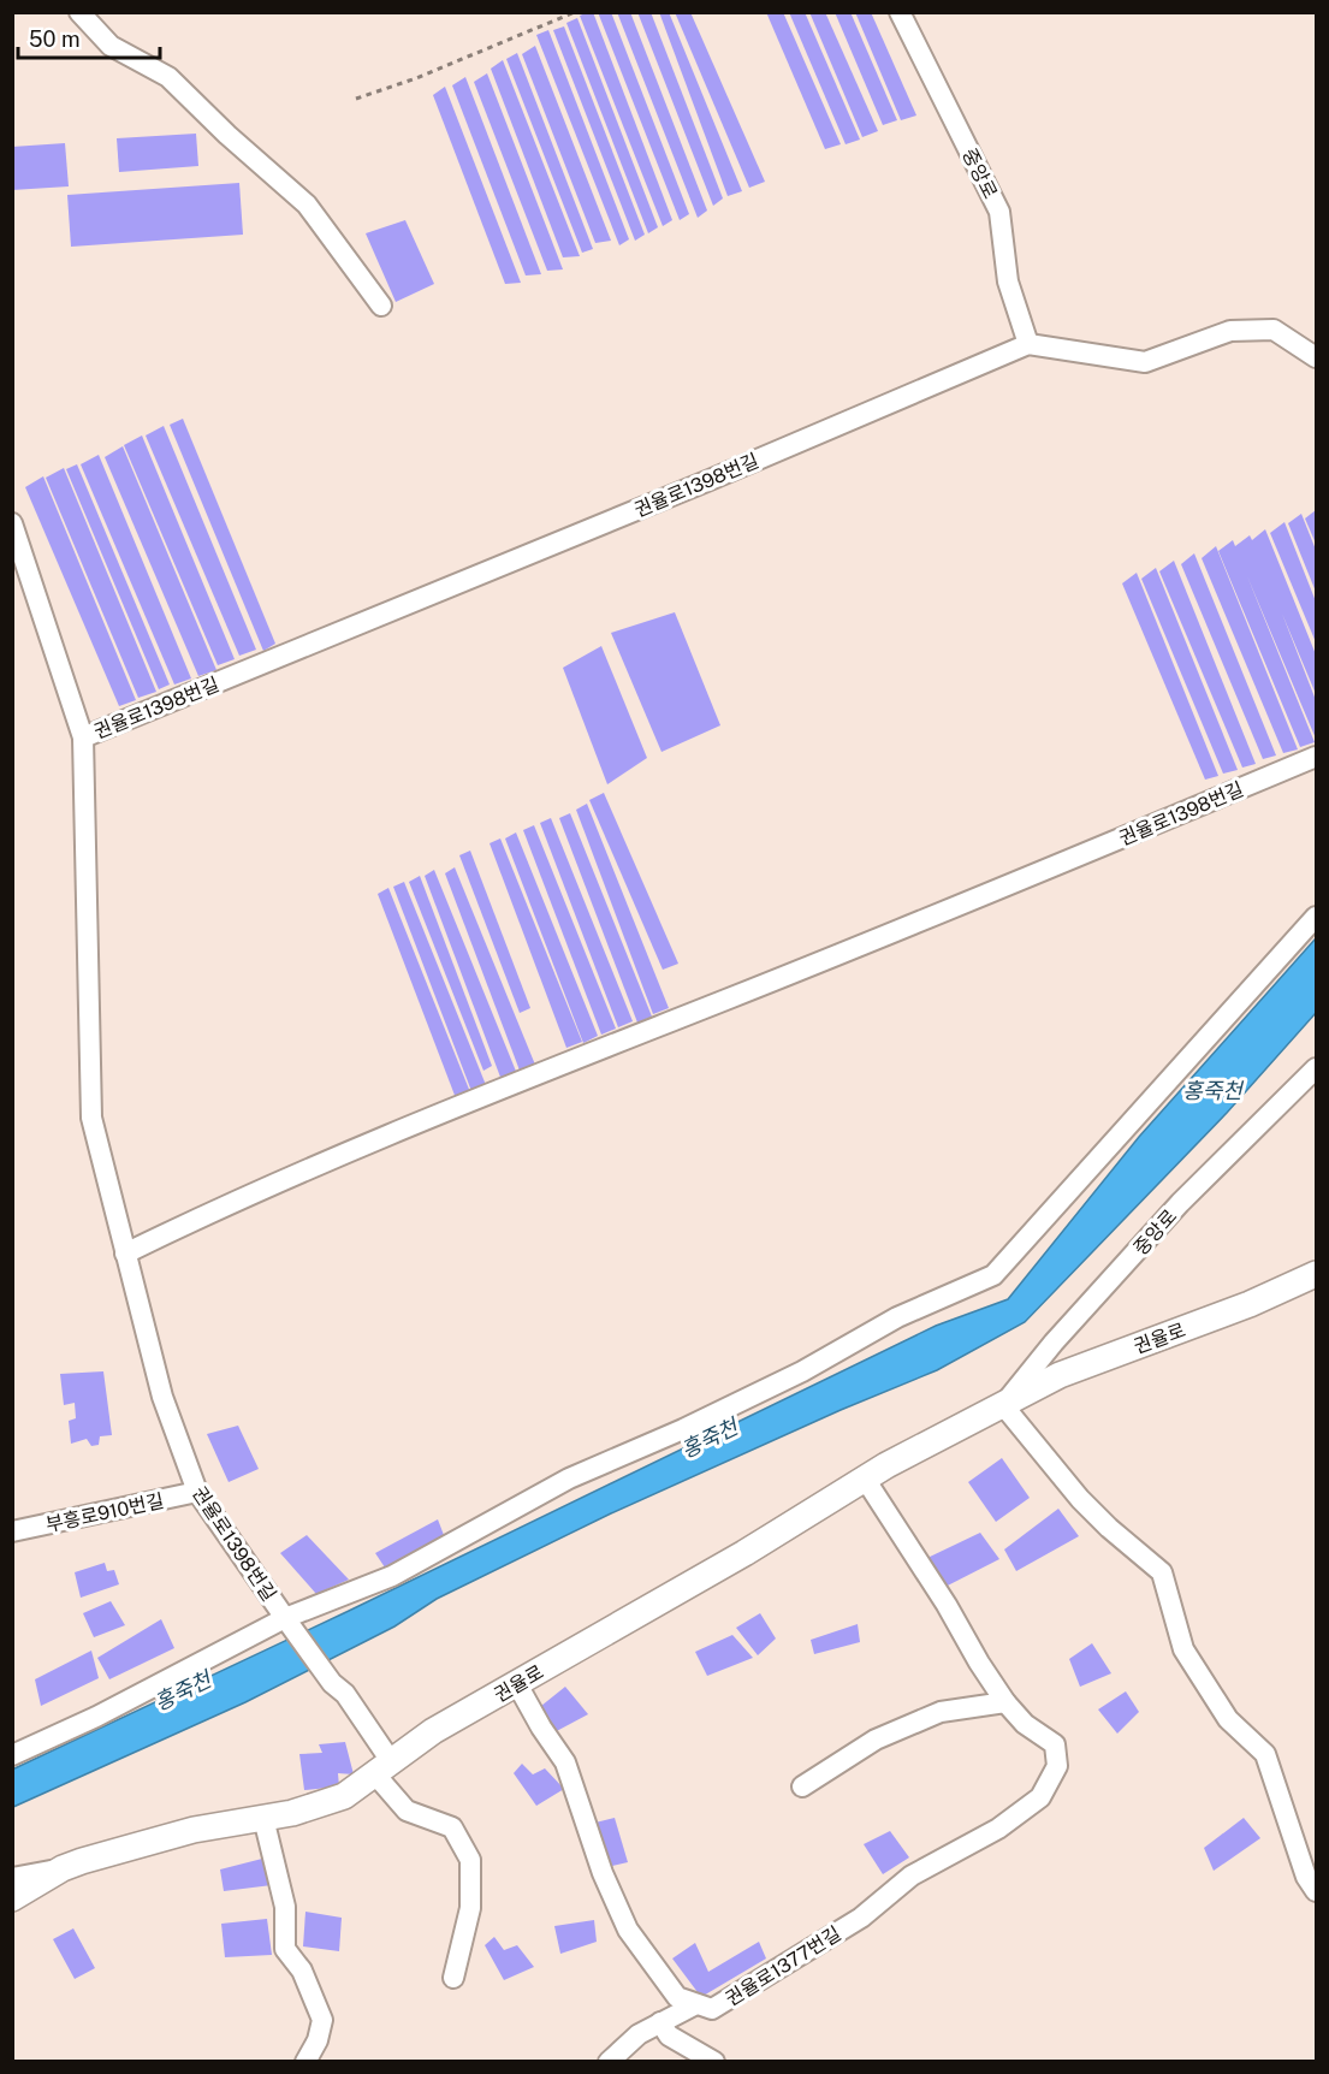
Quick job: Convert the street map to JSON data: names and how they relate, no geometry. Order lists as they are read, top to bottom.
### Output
{
  "streets": {
    "main road": ["권율로"],
    "street": [
      "중앙로",
      "권율로1398번길",
      "부흥로910번길",
      "권율로1377번길"
    ]
  },
  "crossings": [
    ["중앙로", "권율로1398번길"],
    ["중앙로", "권율로"],
    ["권율로1398번길", "권율로"],
    ["권율로1398번길", "부흥로910번길"],
    ["권율로", "권율로1377번길"]
  ],
  "water": ["홍죽천"],
  "scale_bar": "50 m"
}
